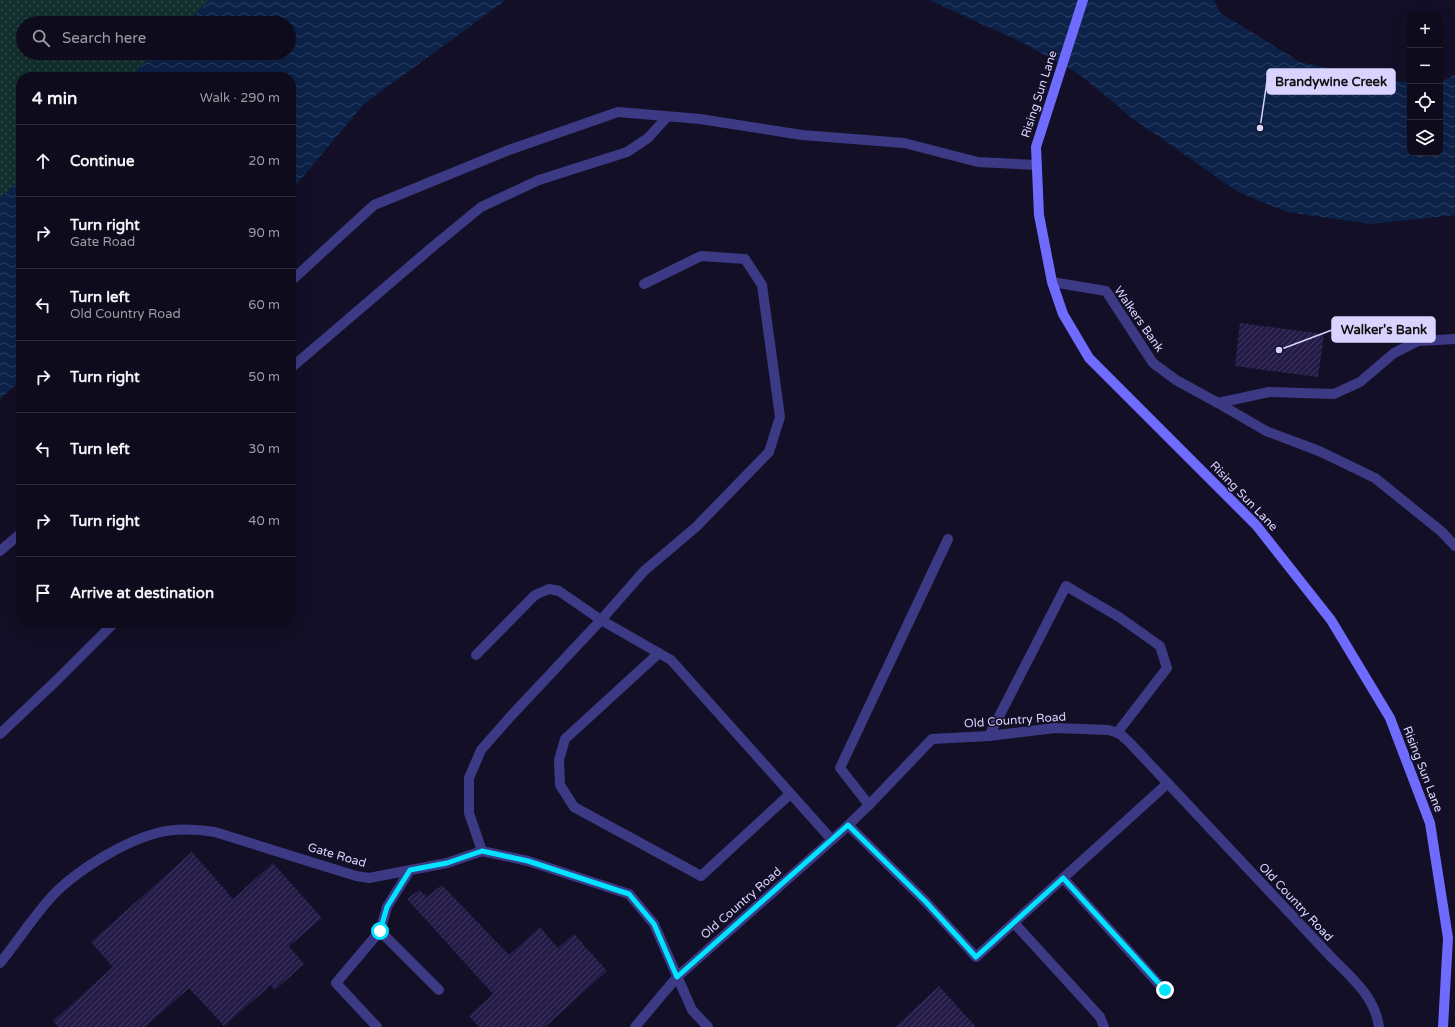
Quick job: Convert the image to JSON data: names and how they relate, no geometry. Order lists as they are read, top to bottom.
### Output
{
  "streets": {
    "street": ["Rising Sun Lane"],
    "lane": ["Walkers Bank", "Old Country Road", "Gate Road"]
  },
  "crossings": [
    ["Rising Sun Lane", "Walkers Bank"]
  ],
  "places": ["Brandywine Creek", "Walker's Bank"],
  "page": {
    "map_buttons": ["+", "−"],
    "search": "Search here",
    "heading": ["4 min", "Walk · 290 m"],
    "list": [
      ["Continue", "20 m"],
      ["Turn right", "Gate Road", "90 m"],
      ["Turn left", "Old Country Road", "60 m"],
      ["Turn right", "50 m"],
      ["Turn left", "30 m"],
      ["Turn right", "40 m"],
      "Arrive at destination"
    ]
  }
}
